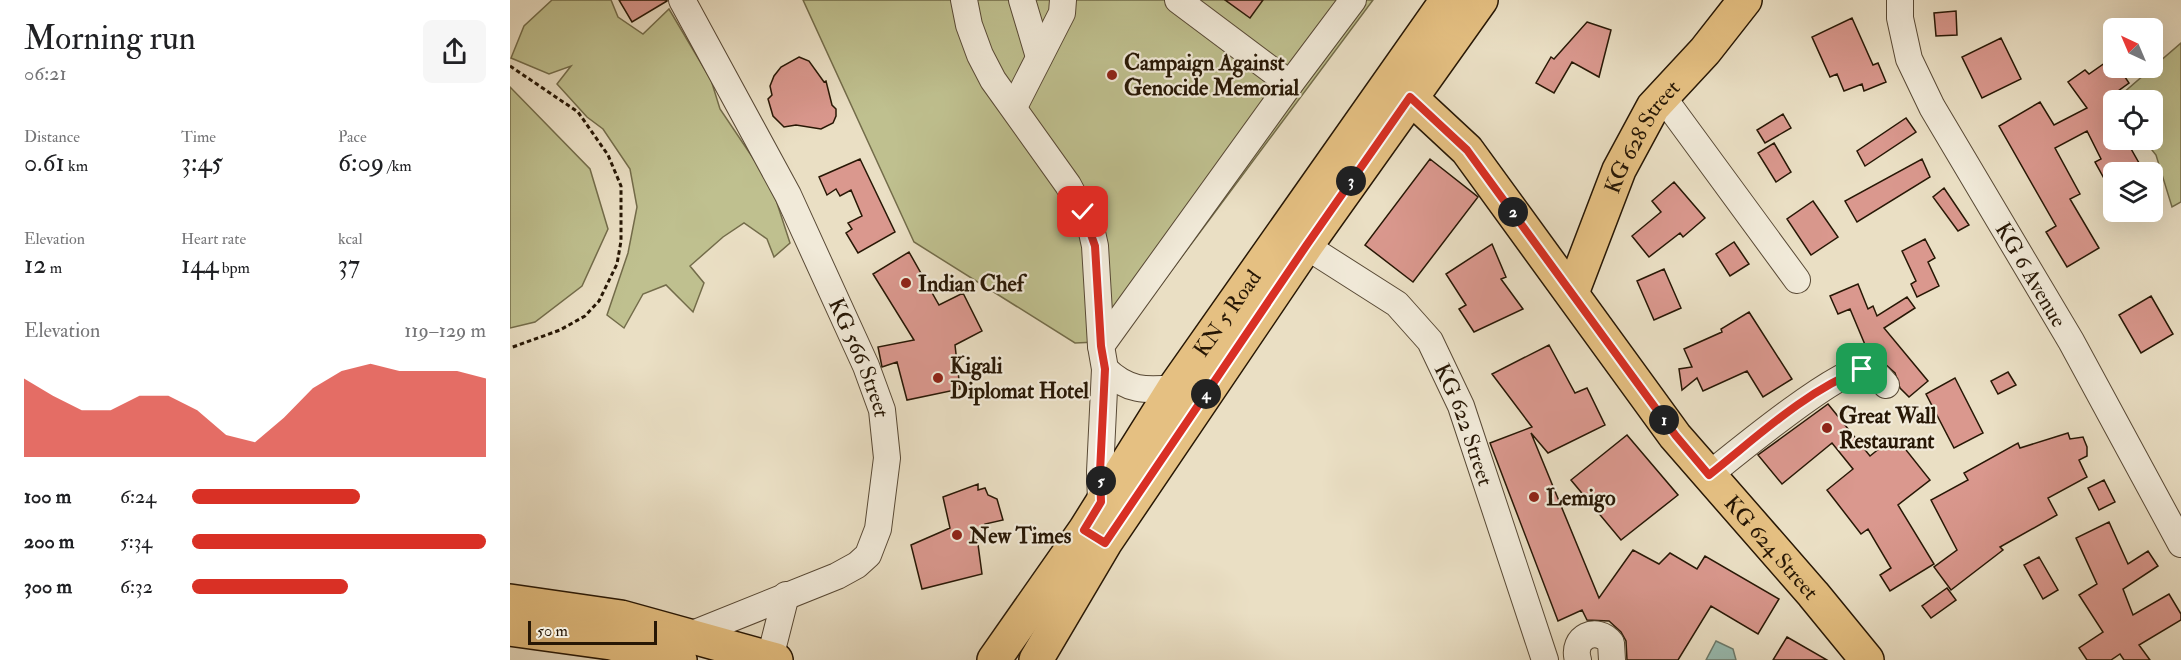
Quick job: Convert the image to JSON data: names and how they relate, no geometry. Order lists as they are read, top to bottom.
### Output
{
  "streets": {
    "main road": ["KG 628 Street", "KN 5 Road", "KG 624 Street"],
    "street": ["KG 6 Avenue", "KG 566 Street", "KG 622 Street"]
  },
  "crossings": [
    ["KG 628 Street", "KG 624 Street"],
    ["KN 5 Road", "KG 622 Street"],
    ["KN 5 Road", "KG 624 Street"]
  ],
  "places": [
    "Campaign Against Genocide Memorial",
    "Indian Chef",
    "Kigali Diplomat Hotel",
    "Great Wall Restaurant",
    "Lemigo",
    "New Times"
  ],
  "scale_bar": "50 m",
  "north": "top left",
  "page": {
    "heading": ["Morning run", "06:21"],
    "stats": [
      ["Distance", "0.61 km"],
      ["Time", "3:45"],
      ["Pace", "6:09 /km"],
      ["Elevation", "12 m"],
      ["Heart rate", "144 bpm"],
      ["kcal", "37"]
    ],
    "pins": [
      "3",
      "2",
      "4",
      "1",
      "5"
    ],
    "chart": ["Elevation", "119–129 m"],
    "list": [
      {
        "name": "100 m",
        "note": "6:24"
      },
      {
        "name": "200 m",
        "note": "5:34"
      },
      {
        "name": "300 m",
        "note": "6:32"
      }
    ],
    "scale": "50 m"
  }
}
